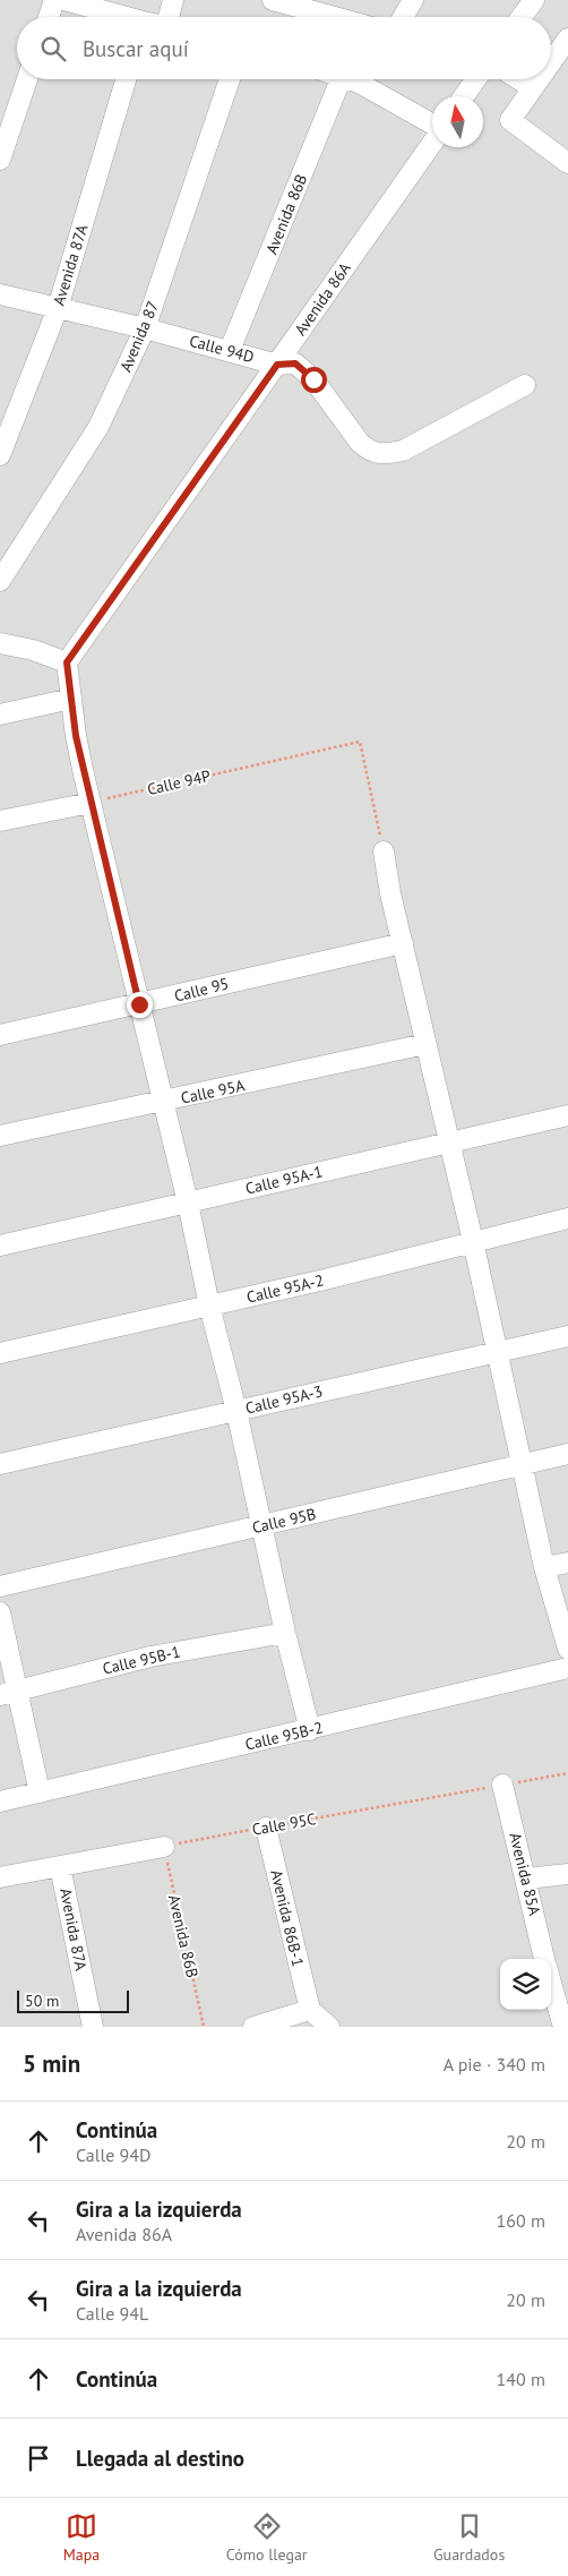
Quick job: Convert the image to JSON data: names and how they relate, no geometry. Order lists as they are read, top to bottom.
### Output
{
  "streets": {
    "street": [
      "Avenida 86B",
      "Avenida 87A",
      "Avenida 86A",
      "Avenida 87",
      "Calle 94D",
      "Calle 95",
      "Calle 95A",
      "Calle 95A-1",
      "Calle 95A-2",
      "Calle 95A-3",
      "Calle 95B",
      "Calle 95B-1",
      "Calle 95B-2",
      "Avenida 85A",
      "Avenida 86B-1"
    ],
    "path": ["Calle 94P", "Calle 95C"]
  },
  "crossings": [
    ["Avenida 86B", "Calle 94D"],
    ["Avenida 86B", "Calle 95C"],
    ["Avenida 87A", "Calle 94D"],
    ["Avenida 86A", "Calle 94D"],
    ["Avenida 87", "Calle 94D"],
    ["Calle 95C", "Avenida 85A"],
    ["Calle 95C", "Avenida 86B-1"]
  ],
  "scale_bar": "50 m",
  "north": "top",
  "page": {
    "search": "Buscar aquí",
    "scale": "50 m",
    "heading": ["5 min", "A pie · 340 m"],
    "list": [
      ["Continúa", "Calle 94D", "20 m"],
      ["Gira a la izquierda", "Avenida 86A", "160 m"],
      ["Gira a la izquierda", "Calle 94L", "20 m"],
      ["Continúa", "140 m"],
      "Llegada al destino"
    ],
    "nav": ["Mapa", "Cómo llegar", "Guardados"]
  }
}
